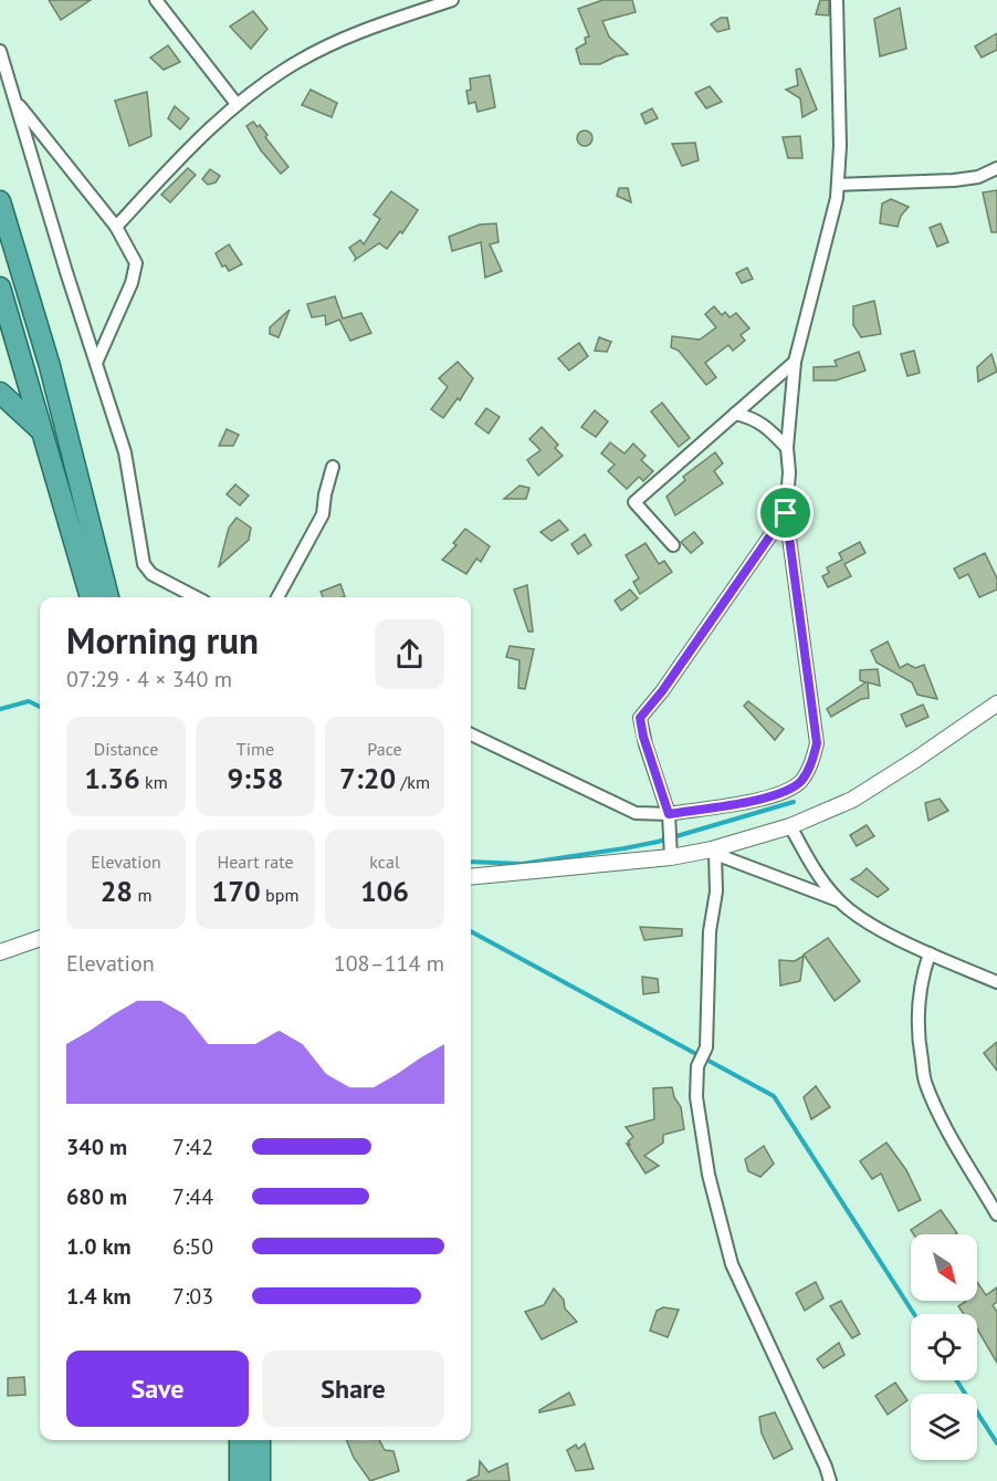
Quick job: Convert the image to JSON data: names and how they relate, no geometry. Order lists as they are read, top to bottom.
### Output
{
  "north": "bottom right",
  "page": {
    "heading": ["Morning run", "07:29 · 4 × 340 m"],
    "stats": [
      ["Distance", "1.36 km"],
      ["Time", "9:58"],
      ["Pace", "7:20 /km"],
      ["Elevation", "28 m"],
      ["Heart rate", "170 bpm"],
      ["kcal", "106"]
    ],
    "chart": ["Elevation", "108–114 m"],
    "list": [
      {
        "name": "340 m",
        "note": "7:42"
      },
      {
        "name": "680 m",
        "note": "7:44"
      },
      {
        "name": "1.0 km",
        "note": "6:50"
      },
      {
        "name": "1.4 km",
        "note": "7:03"
      }
    ],
    "buttons": ["Save", "Share"]
  }
}
